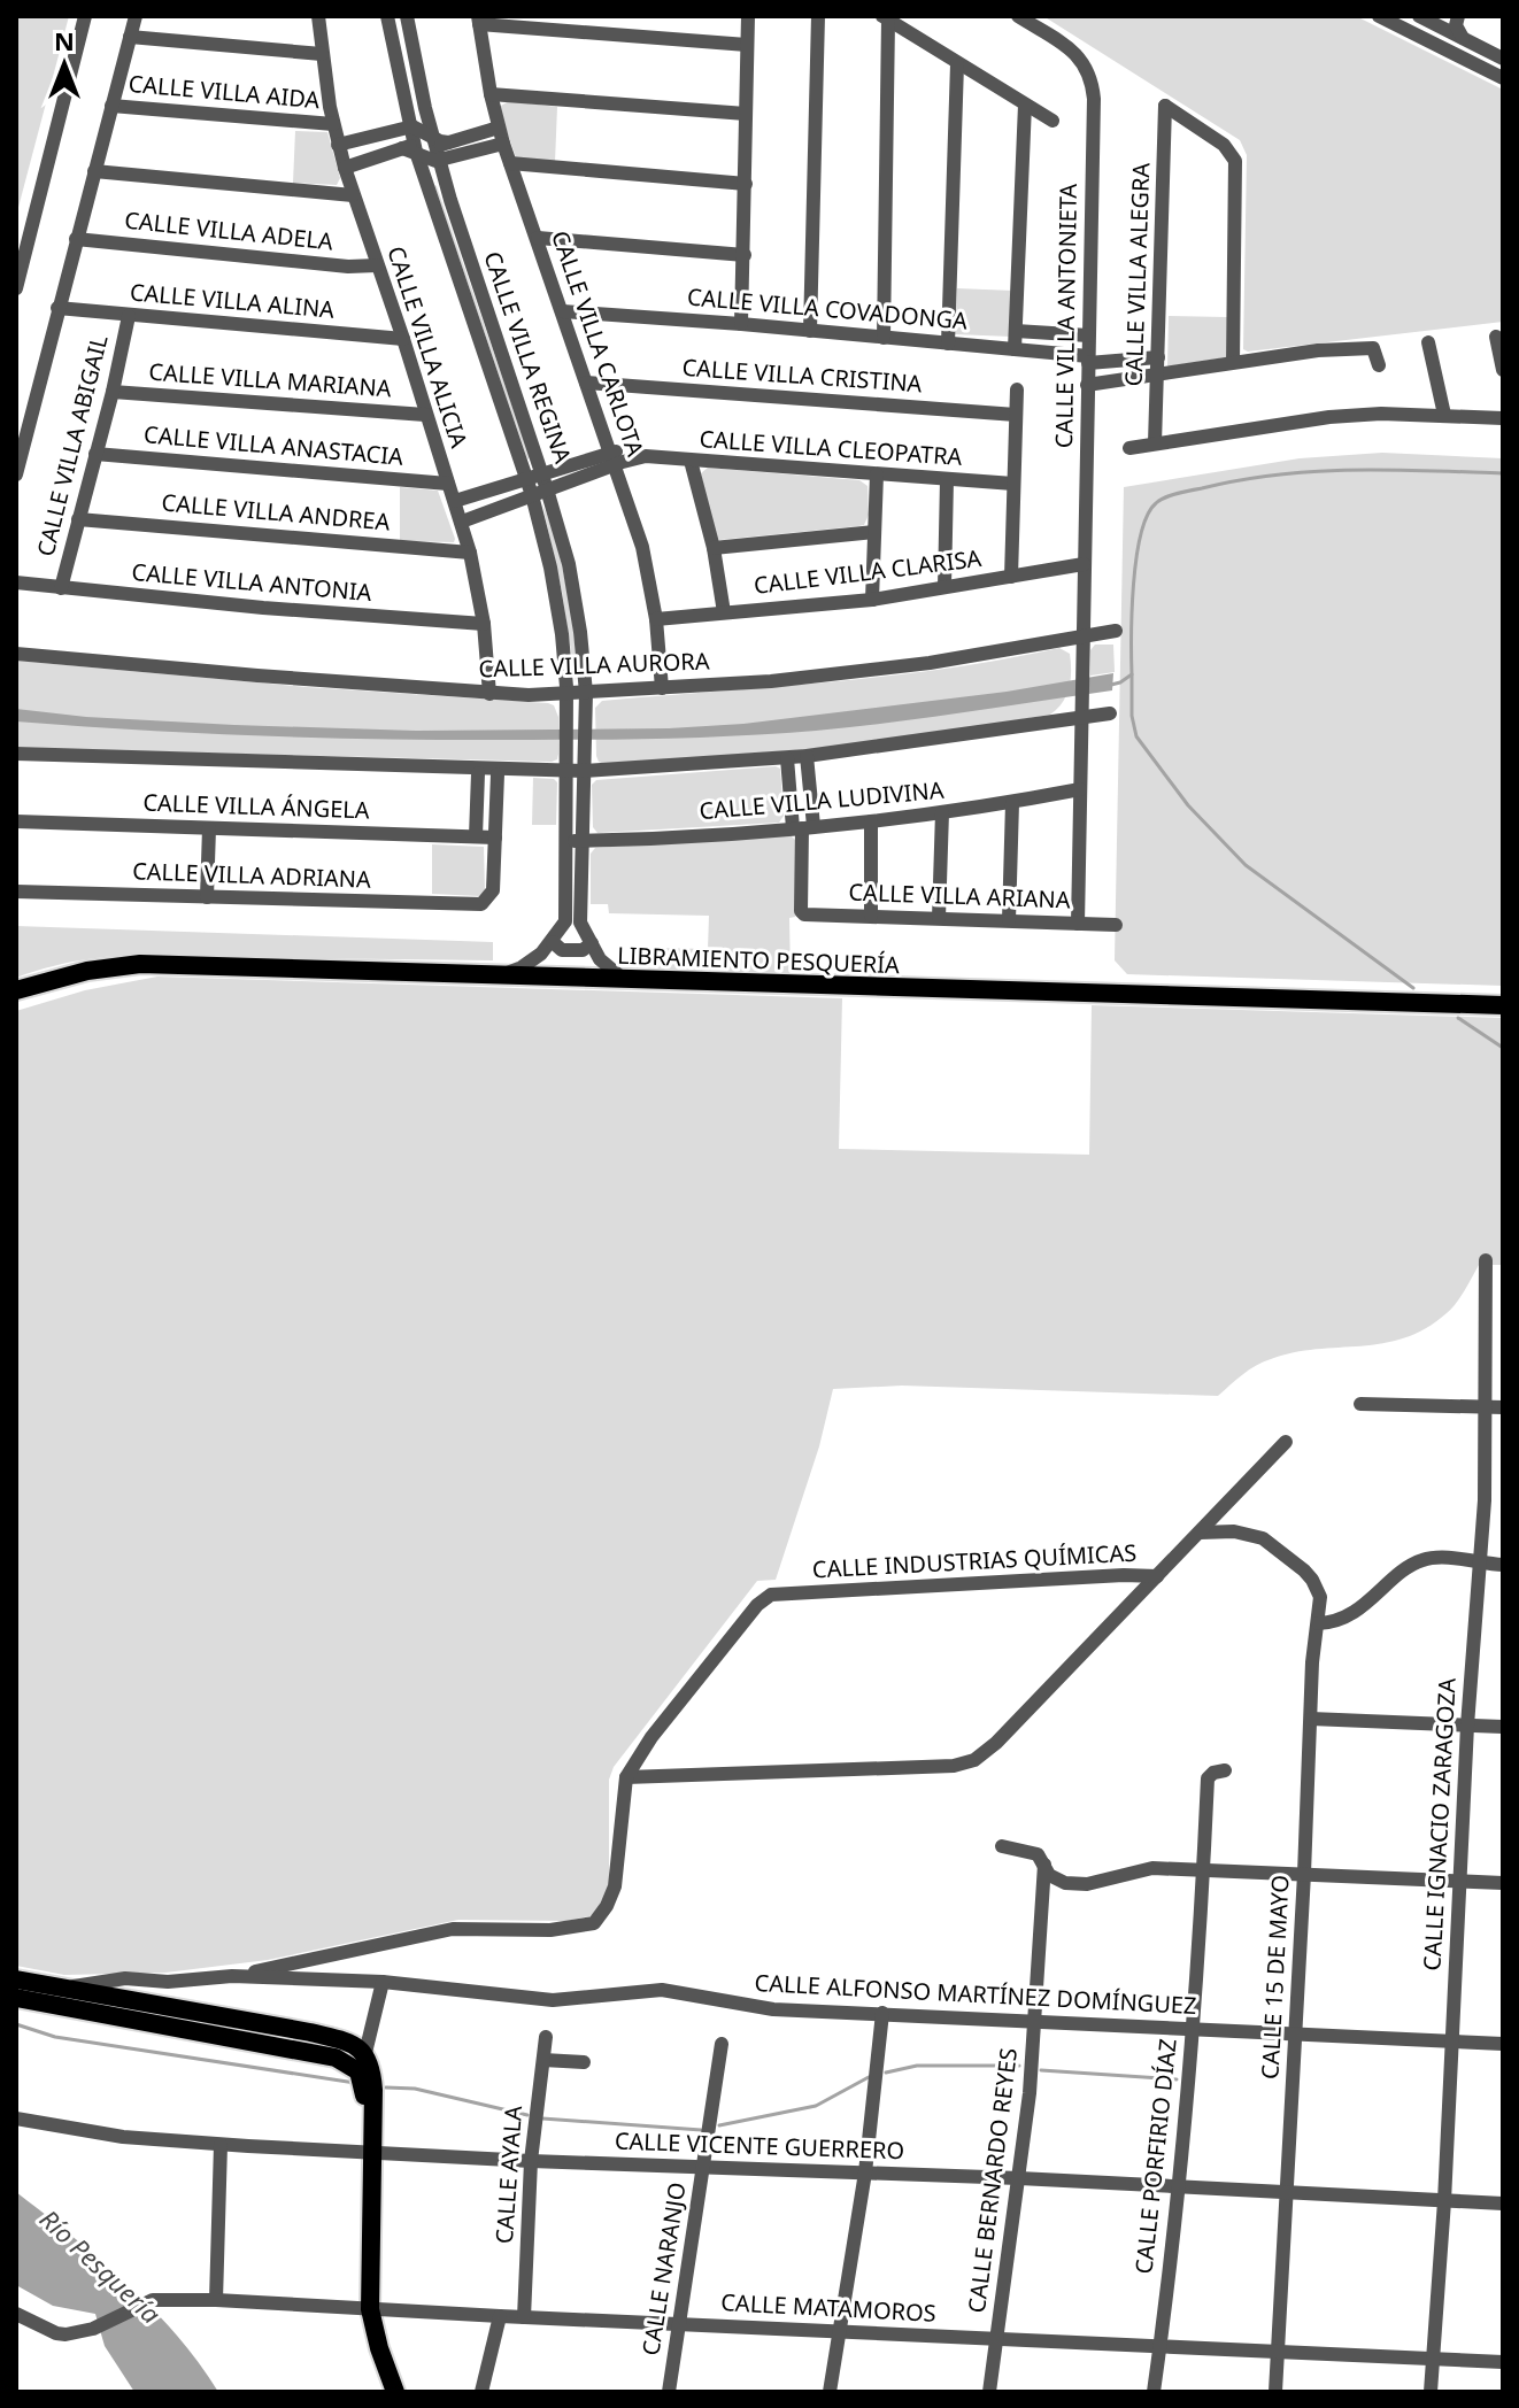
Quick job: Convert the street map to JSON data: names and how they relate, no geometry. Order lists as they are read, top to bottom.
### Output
{
  "streets": {
    "main road": ["LIBRAMIENTO PESQUERÍA"],
    "street": [
      "CALLE VILLA AIDA",
      "CALLE VILLA ADELA",
      "CALLE VILLA ALEGRA",
      "CALLE VILLA ALINA",
      "CALLE VILLA COVADONGA",
      "CALLE VILLA ANTONIETA",
      "CALLE VILLA CARLOTA",
      "CALLE VILLA ALICIA",
      "CALLE VILLA REGINA",
      "CALLE VILLA CRISTINA",
      "CALLE VILLA MARIANA",
      "CALLE VILLA ABIGAIL",
      "CALLE VILLA ANASTACIA",
      "CALLE VILLA CLEOPATRA",
      "CALLE VILLA ANDREA",
      "CALLE VILLA CLARISA",
      "CALLE VILLA ANTONIA",
      "CALLE VILLA AURORA",
      "CALLE VILLA LUDIVINA",
      "CALLE VILLA ÁNGELA",
      "CALLE VILLA ADRIANA",
      "CALLE VILLA ARIANA",
      "CALLE INDUSTRIAS QUÍMICAS",
      "CALLE IGNACIO ZARAGOZA",
      "CALLE 15 DE MAYO",
      "CALLE ALFONSO MARTÍNEZ DOMÍNGUEZ",
      "CALLE VICENTE GUERRERO",
      "CALLE PORFIRIO DÍAZ",
      "CALLE AYALA",
      "CALLE BERNARDO REYES",
      "CALLE NARANJO",
      "CALLE MATAMOROS"
    ]
  },
  "crossings": [
    ["CALLE VILLA AIDA", "CALLE VILLA ALICIA"],
    ["CALLE VILLA ADELA", "CALLE VILLA ALICIA"],
    ["CALLE VILLA ALEGRA", "CALLE VILLA COVADONGA"],
    ["CALLE VILLA ALINA", "CALLE VILLA ALICIA"],
    ["CALLE VILLA ALINA", "CALLE VILLA ABIGAIL"],
    ["CALLE VILLA COVADONGA", "CALLE VILLA ANTONIETA"],
    ["CALLE VILLA COVADONGA", "CALLE VILLA CARLOTA"],
    ["CALLE VILLA ANTONIETA", "CALLE VILLA CLARISA"],
    ["CALLE VILLA ANTONIETA", "CALLE VILLA AURORA"],
    ["CALLE VILLA CARLOTA", "CALLE VILLA CRISTINA"],
    ["CALLE VILLA CARLOTA", "CALLE VILLA CLEOPATRA"],
    ["CALLE VILLA CARLOTA", "CALLE VILLA CLARISA"],
    ["CALLE VILLA CARLOTA", "CALLE VILLA AURORA"],
    ["CALLE VILLA ALICIA", "CALLE VILLA MARIANA"],
    ["CALLE VILLA ALICIA", "CALLE VILLA ANASTACIA"],
    ["CALLE VILLA ALICIA", "CALLE VILLA CLEOPATRA"],
    ["CALLE VILLA ALICIA", "CALLE VILLA ANDREA"],
    ["CALLE VILLA ALICIA", "CALLE VILLA ANTONIA"],
    ["CALLE VILLA ALICIA", "CALLE VILLA AURORA"],
    ["CALLE VILLA REGINA", "CALLE VILLA CLEOPATRA"],
    ["CALLE VILLA REGINA", "CALLE VILLA AURORA"],
    ["CALLE VILLA MARIANA", "CALLE VILLA ABIGAIL"],
    ["CALLE VILLA ABIGAIL", "CALLE VILLA ANASTACIA"],
    ["CALLE VILLA ABIGAIL", "CALLE VILLA ANDREA"],
    ["CALLE VILLA ABIGAIL", "CALLE VILLA ANTONIA"],
    ["CALLE VILLA LUDIVINA", "CALLE VILLA ARIANA"],
    ["CALLE VILLA ÁNGELA", "CALLE VILLA ADRIANA"],
    ["CALLE IGNACIO ZARAGOZA", "CALLE ALFONSO MARTÍNEZ DOMÍNGUEZ"],
    ["CALLE IGNACIO ZARAGOZA", "CALLE VICENTE GUERRERO"],
    ["CALLE IGNACIO ZARAGOZA", "CALLE MATAMOROS"],
    ["CALLE 15 DE MAYO", "CALLE ALFONSO MARTÍNEZ DOMÍNGUEZ"],
    ["CALLE 15 DE MAYO", "CALLE VICENTE GUERRERO"],
    ["CALLE 15 DE MAYO", "CALLE MATAMOROS"],
    ["CALLE ALFONSO MARTÍNEZ DOMÍNGUEZ", "CALLE PORFIRIO DÍAZ"],
    ["CALLE ALFONSO MARTÍNEZ DOMÍNGUEZ", "CALLE BERNARDO REYES"],
    ["CALLE VICENTE GUERRERO", "CALLE PORFIRIO DÍAZ"],
    ["CALLE VICENTE GUERRERO", "CALLE AYALA"],
    ["CALLE VICENTE GUERRERO", "CALLE BERNARDO REYES"],
    ["CALLE VICENTE GUERRERO", "CALLE NARANJO"],
    ["CALLE PORFIRIO DÍAZ", "CALLE MATAMOROS"],
    ["CALLE AYALA", "CALLE MATAMOROS"],
    ["CALLE BERNARDO REYES", "CALLE MATAMOROS"],
    ["CALLE NARANJO", "CALLE MATAMOROS"]
  ],
  "water": ["Río Pesquería"],
  "north": "top"
}
